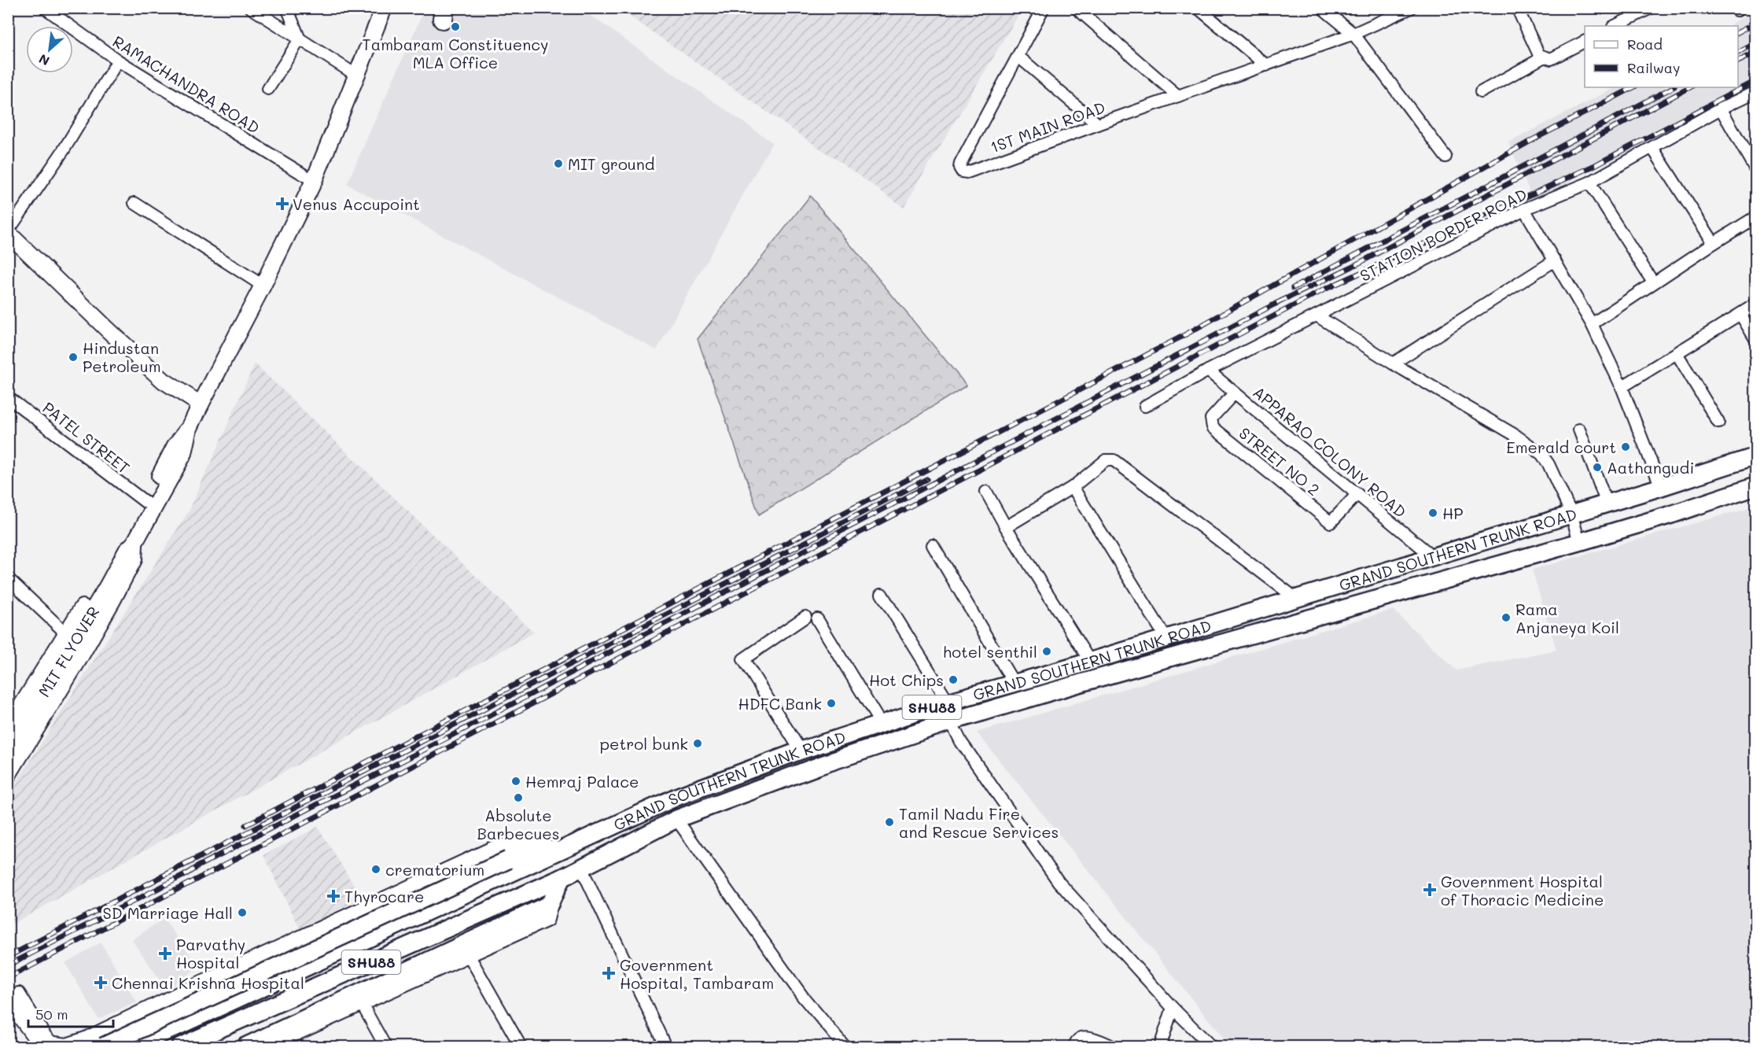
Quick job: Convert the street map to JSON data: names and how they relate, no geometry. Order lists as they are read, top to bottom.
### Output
{
  "streets": {
    "main road": ["GRAND SOUTHERN TRUNK ROAD", "SHU88"],
    "street": [
      "RAMACHANDRA ROAD",
      "1ST MAIN ROAD",
      "STATION BORDER ROAD",
      "PATEL STREET",
      "APPARAO COLONY ROAD",
      "STREET NO 2",
      "MIT FLYOVER"
    ]
  },
  "crossings": [
    ["STATION BORDER ROAD", "APPARAO COLONY ROAD"],
    ["APPARAO COLONY ROAD", "STREET NO 2"],
    ["APPARAO COLONY ROAD", "GRAND SOUTHERN TRUNK ROAD"]
  ],
  "places": {
    "other": [
      "Tambaram Constituency MLA Office",
      "MIT ground",
      "Hindustan Petroleum",
      "Emerald court",
      "Aathangudi",
      "HP",
      "Rama Anjaneya Koil",
      "hotel senthil",
      "Hot Chips",
      "HDFC Bank",
      "petrol bunk",
      "Hemraj Palace",
      "Absolute Barbecues",
      "Tamil Nadu Fire and Rescue Services",
      "crematorium",
      "SD Marriage Hall"
    ],
    "health": [
      "Venus Accupoint",
      "Government Hospital of Thoracic Medicine",
      "Thyrocare",
      "Parvathy Hospital",
      "Government Hospital, Tambaram",
      "Chennai Krishna Hospital"
    ]
  },
  "legend": ["Road", "Railway"],
  "scale_bar": "50 m",
  "north": "bottom left"
}
